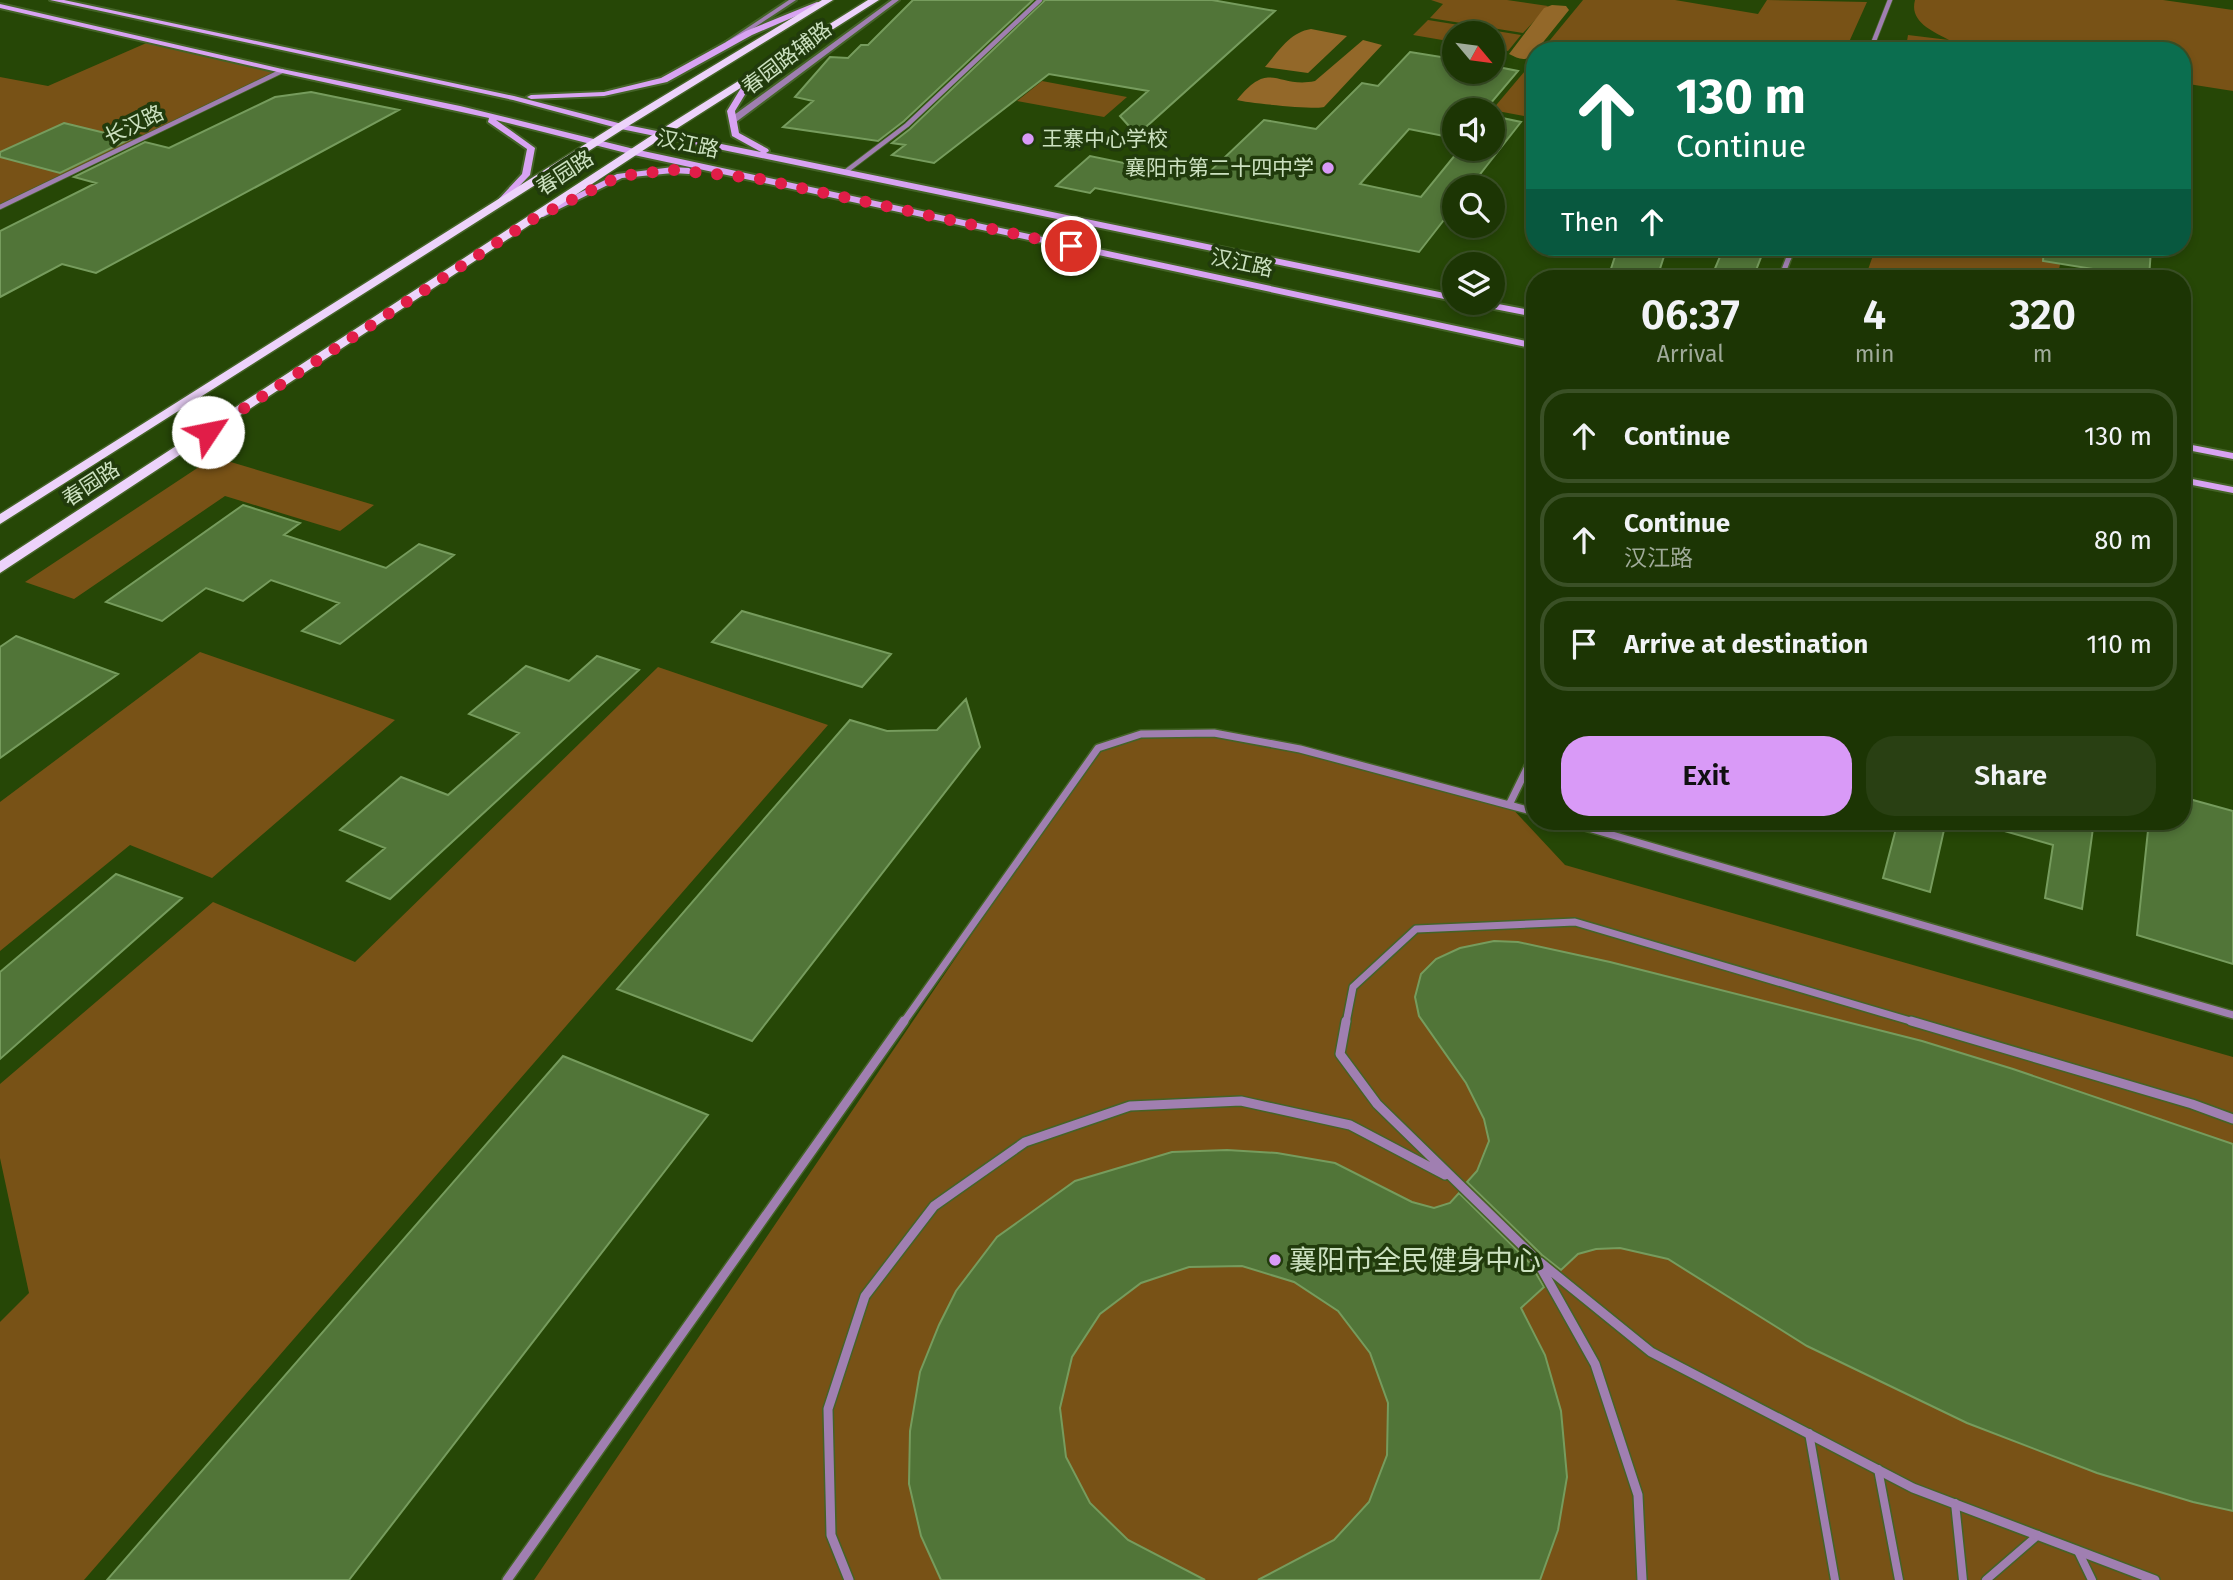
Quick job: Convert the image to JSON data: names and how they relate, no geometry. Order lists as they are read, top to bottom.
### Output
{
  "streets": {
    "main road": ["汉江路", "春园路"],
    "street": ["春园路辅路", "长汉路"]
  },
  "crossings": [
    ["长汉路", "汉江路"],
    ["汉江路", "春园路"]
  ],
  "places": ["王寨中心学校", "襄阳市第二十四中学", "襄阳市全民健身中心"],
  "north": "bottom right",
  "page": {
    "turn": ["130 m", "Continue"],
    "then": "Then",
    "eta": [
      "06:37",
      "Arrival",
      "4",
      "min",
      "320",
      "m"
    ],
    "list": [
      {
        "name": "Continue",
        "value": "130 m"
      },
      {
        "name": "Continue",
        "note": "汉江路",
        "value": "80 m"
      },
      {
        "name": "Arrive at destination",
        "value": "110 m"
      }
    ],
    "buttons": ["Exit", "Share"]
  }
}
